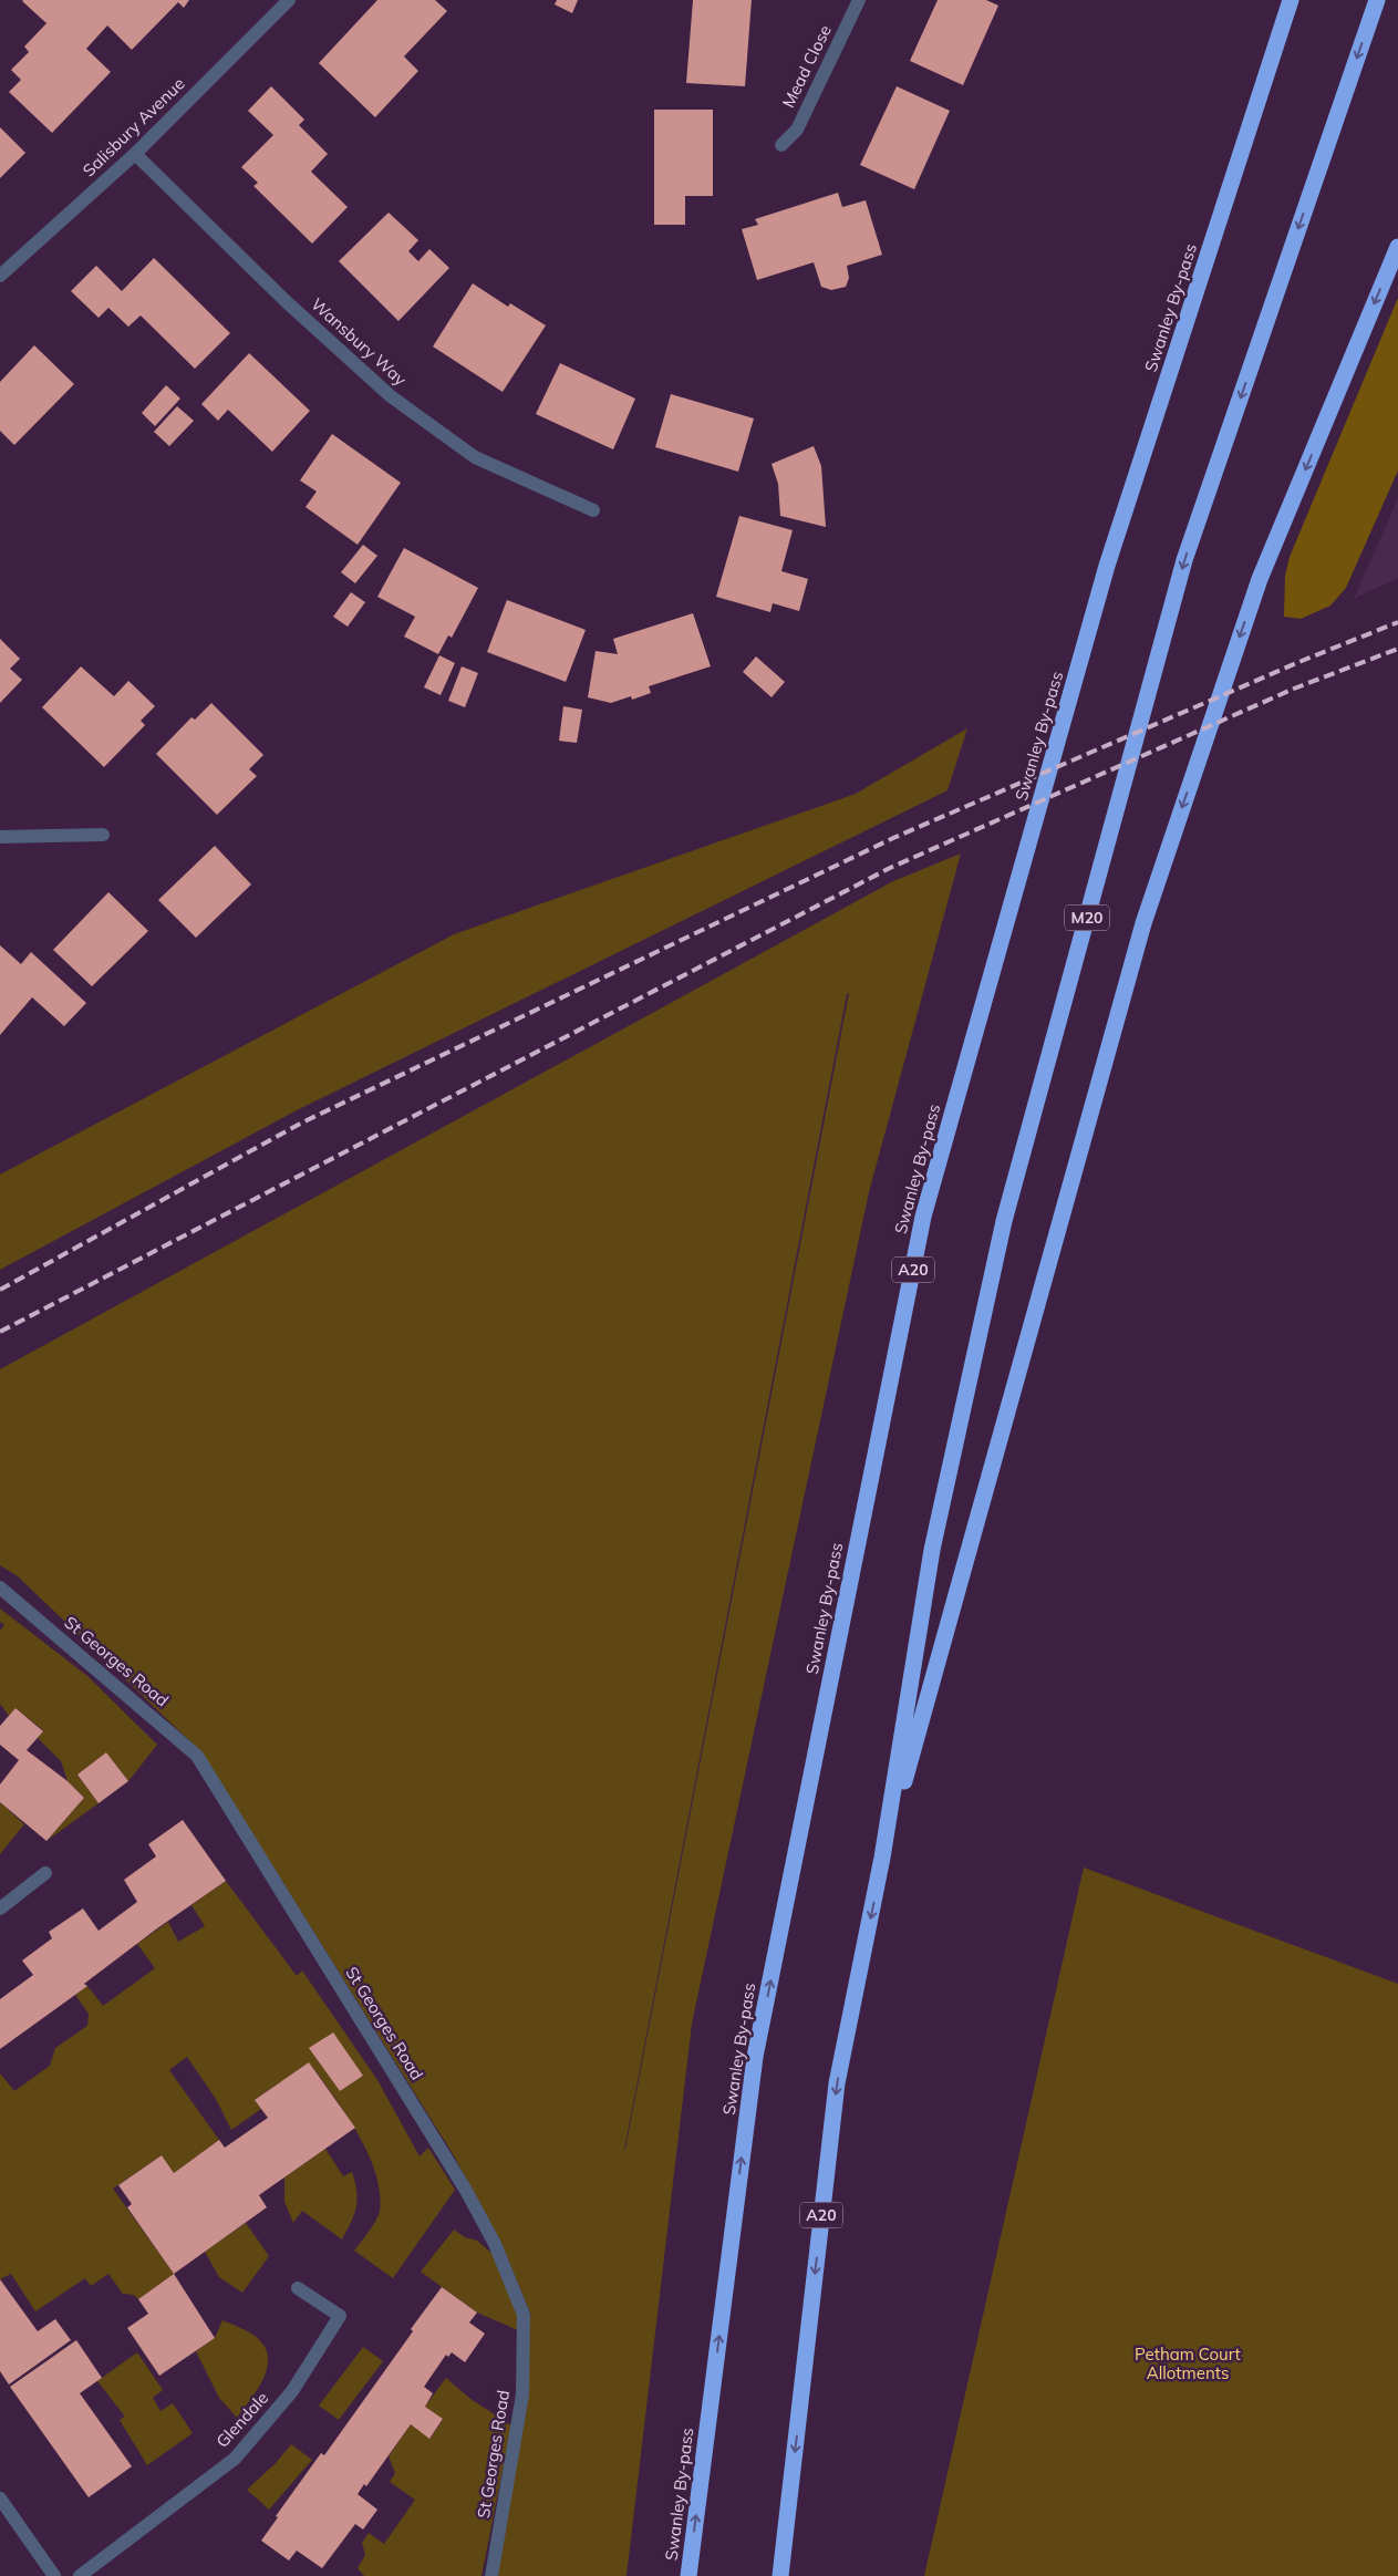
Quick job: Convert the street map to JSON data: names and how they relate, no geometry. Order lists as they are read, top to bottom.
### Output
{
  "streets": {
    "highway": ["Swanley By-pass", "M20", "A20"],
    "street": [
      "Mead Close",
      "Salisbury Avenue",
      "Wansbury Way",
      "St Georges Road",
      "Glendale"
    ]
  },
  "crossings": [
    ["Salisbury Avenue", "Wansbury Way"],
    ["M20", "A20"]
  ],
  "parks": ["Petham Court Allotments"]
}
